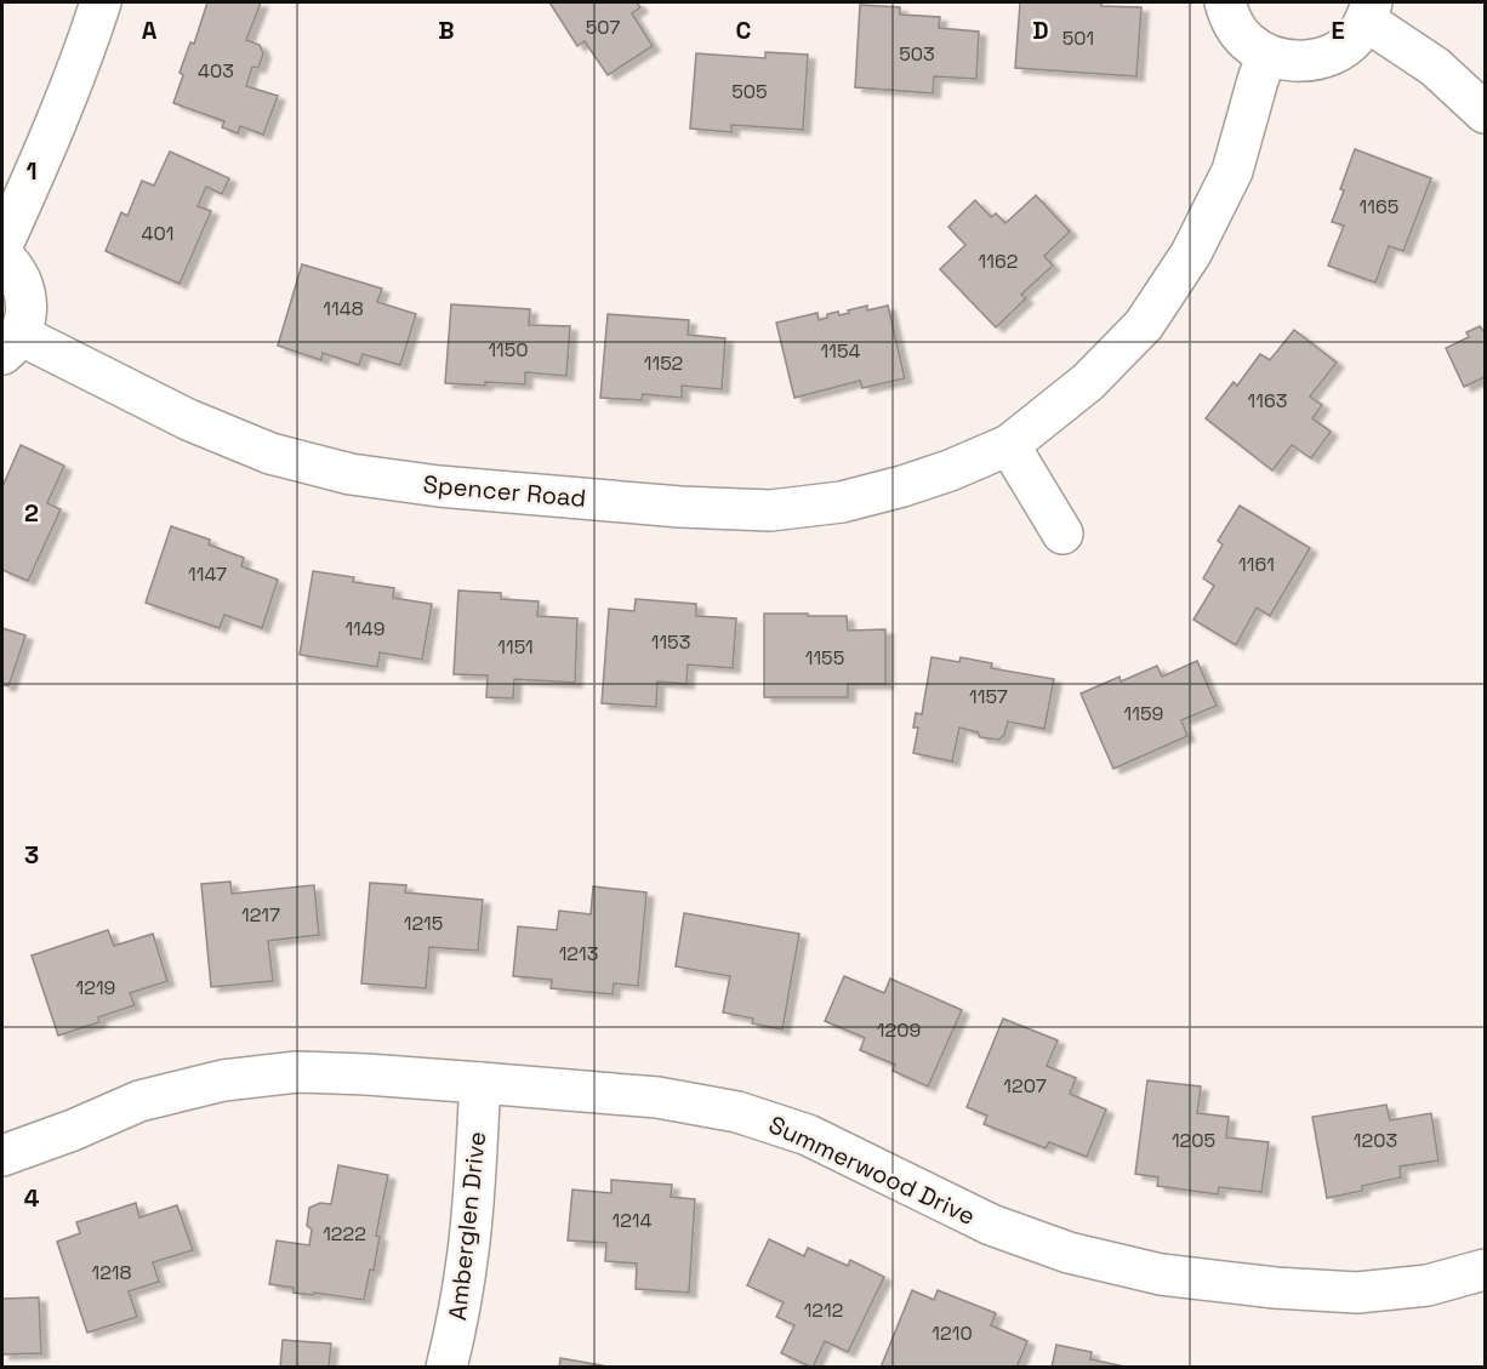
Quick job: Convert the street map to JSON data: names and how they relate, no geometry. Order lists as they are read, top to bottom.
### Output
{
  "streets": {
    "street": ["Spencer Road", "Summerwood Drive", "Amberglen Drive"]
  },
  "crossings": [
    ["Summerwood Drive", "Amberglen Drive"]
  ],
  "house_numbers": [
    "507",
    "501",
    "503",
    "403",
    "505",
    "1165",
    "401",
    "1162",
    "1148",
    "1150",
    "1154",
    "1152",
    "1163",
    "1161",
    "1147",
    "1149",
    "1153",
    "1151",
    "1155",
    "1157",
    "1159",
    "1217",
    "1215",
    "1213",
    "1219",
    "1209",
    "1207",
    "1205",
    "1203",
    "1214",
    "1222",
    "1218",
    "1212",
    "1210"
  ],
  "grid": {
    "columns": [
      "A",
      "B",
      "C",
      "D",
      "E"
    ],
    "rows": [
      "1",
      "2",
      "3",
      "4"
    ]
  }
}
